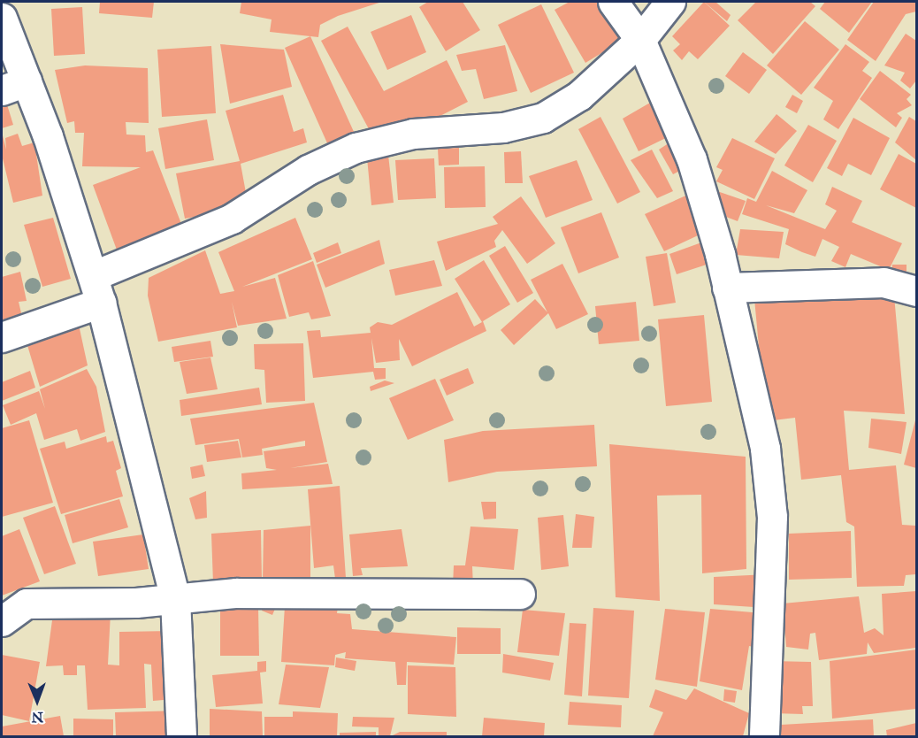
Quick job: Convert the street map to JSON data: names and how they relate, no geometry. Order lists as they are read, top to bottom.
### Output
{
  "north": "bottom"
}
